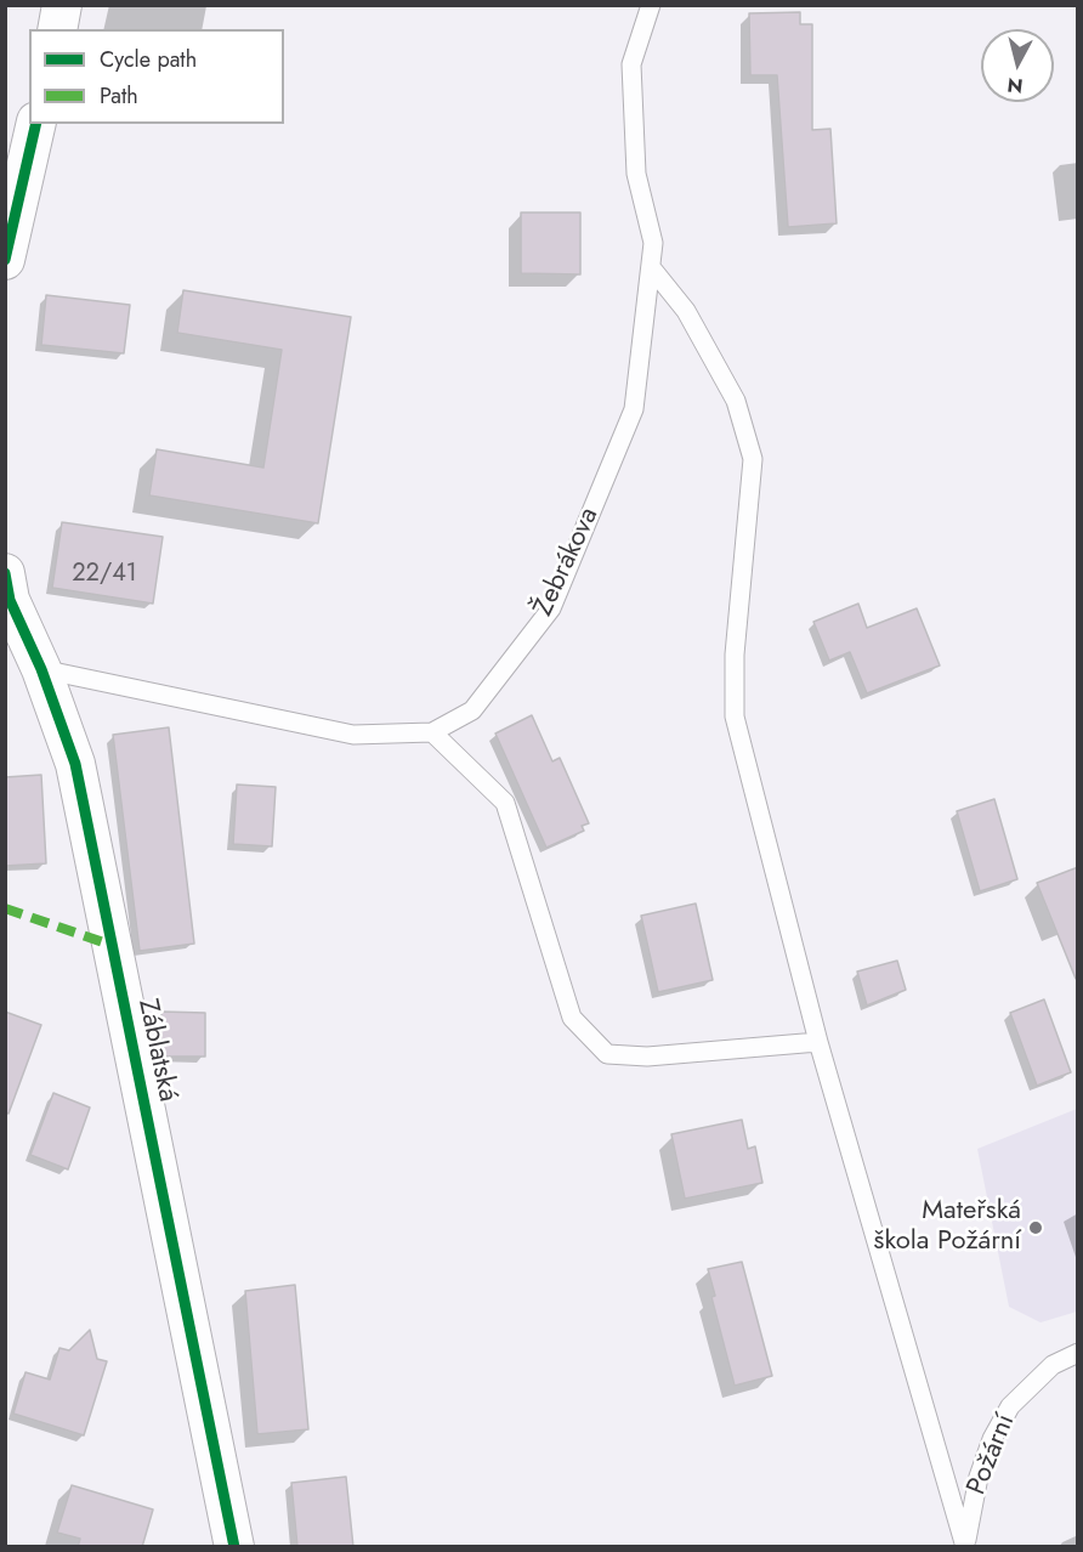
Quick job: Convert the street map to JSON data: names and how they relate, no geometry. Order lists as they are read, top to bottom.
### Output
{
  "streets": {
    "street": ["Záblatská"],
    "lane": ["Žebrákova", "Požární"]
  },
  "crossings": [
    ["Žebrákova", "Záblatská"]
  ],
  "places": ["Mateřská škola Požární"],
  "house_numbers": ["22/41"],
  "legend": ["Cycle path", "Path"],
  "north": "bottom"
}
